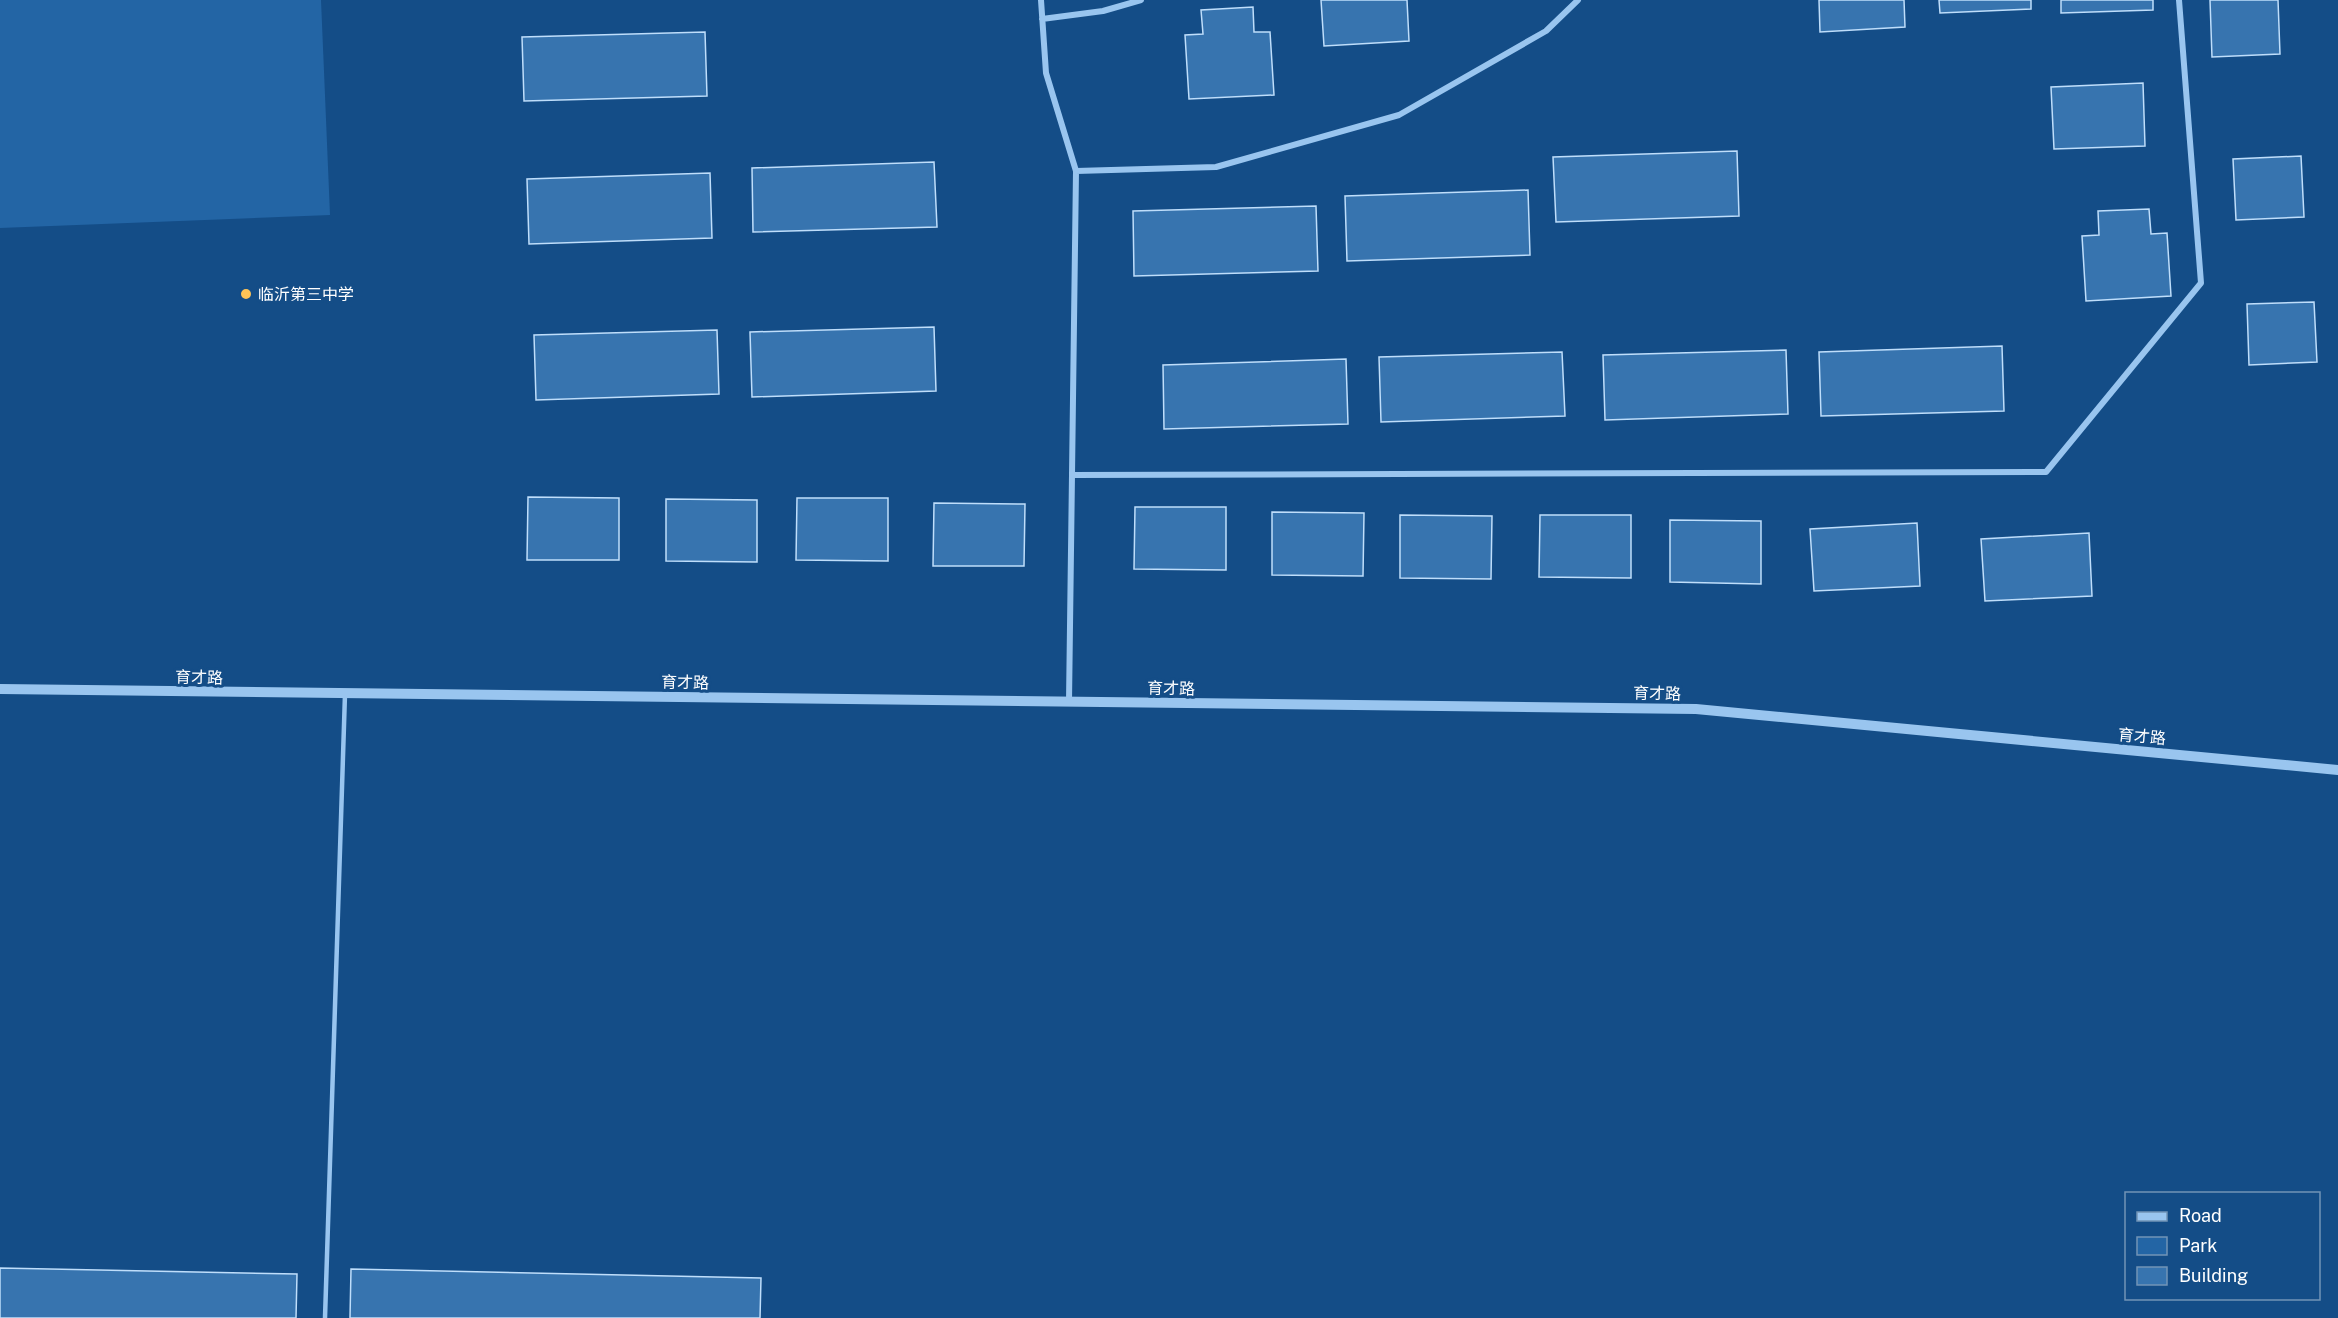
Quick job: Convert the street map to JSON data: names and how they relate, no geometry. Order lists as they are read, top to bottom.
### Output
{
  "streets": {
    "street": ["育才路"]
  },
  "places": ["临沂第三中学"],
  "legend": ["Road", "Park", "Building"]
}
